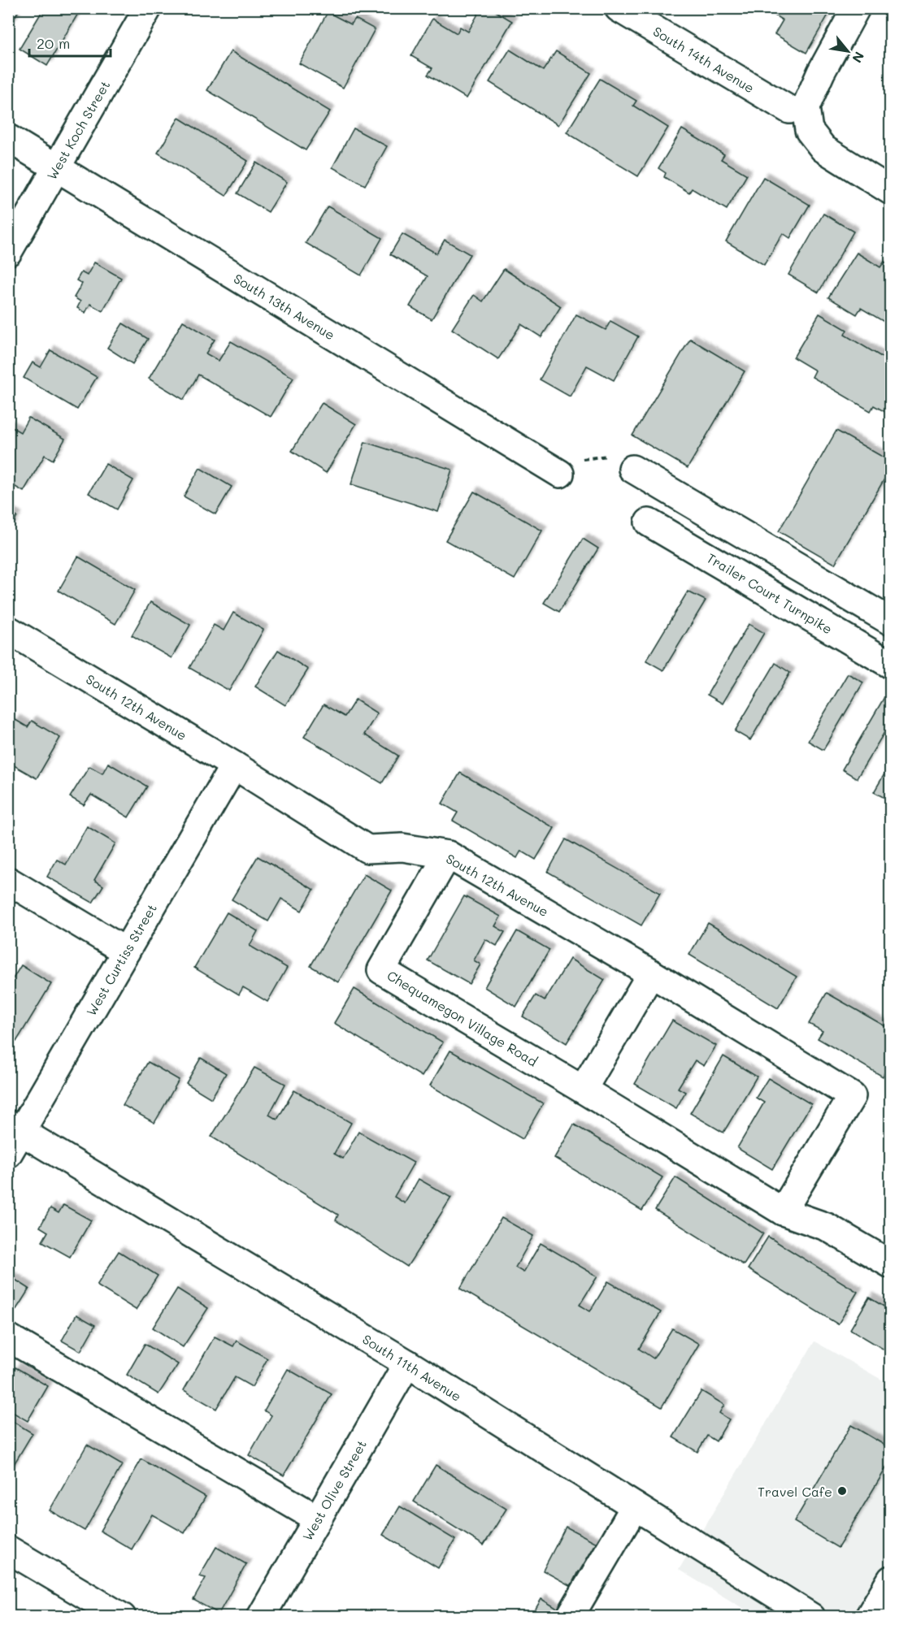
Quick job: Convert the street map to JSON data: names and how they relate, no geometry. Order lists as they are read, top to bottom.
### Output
{
  "streets": {
    "street": [
      "South 14th Avenue",
      "West Koch Street",
      "South 13th Avenue",
      "Trailer Court Turnpike",
      "South 12th Avenue",
      "West Curtiss Street",
      "Chequamegon Village Road",
      "South 11th Avenue",
      "West Olive Street"
    ]
  },
  "crossings": [
    ["West Koch Street", "South 13th Avenue"],
    ["South 12th Avenue", "West Curtiss Street"],
    ["South 12th Avenue", "Chequamegon Village Road"],
    ["West Curtiss Street", "South 11th Avenue"],
    ["South 11th Avenue", "West Olive Street"]
  ],
  "places": ["Travel Cafe"],
  "scale_bar": "20 m",
  "north": "bottom right"
}
